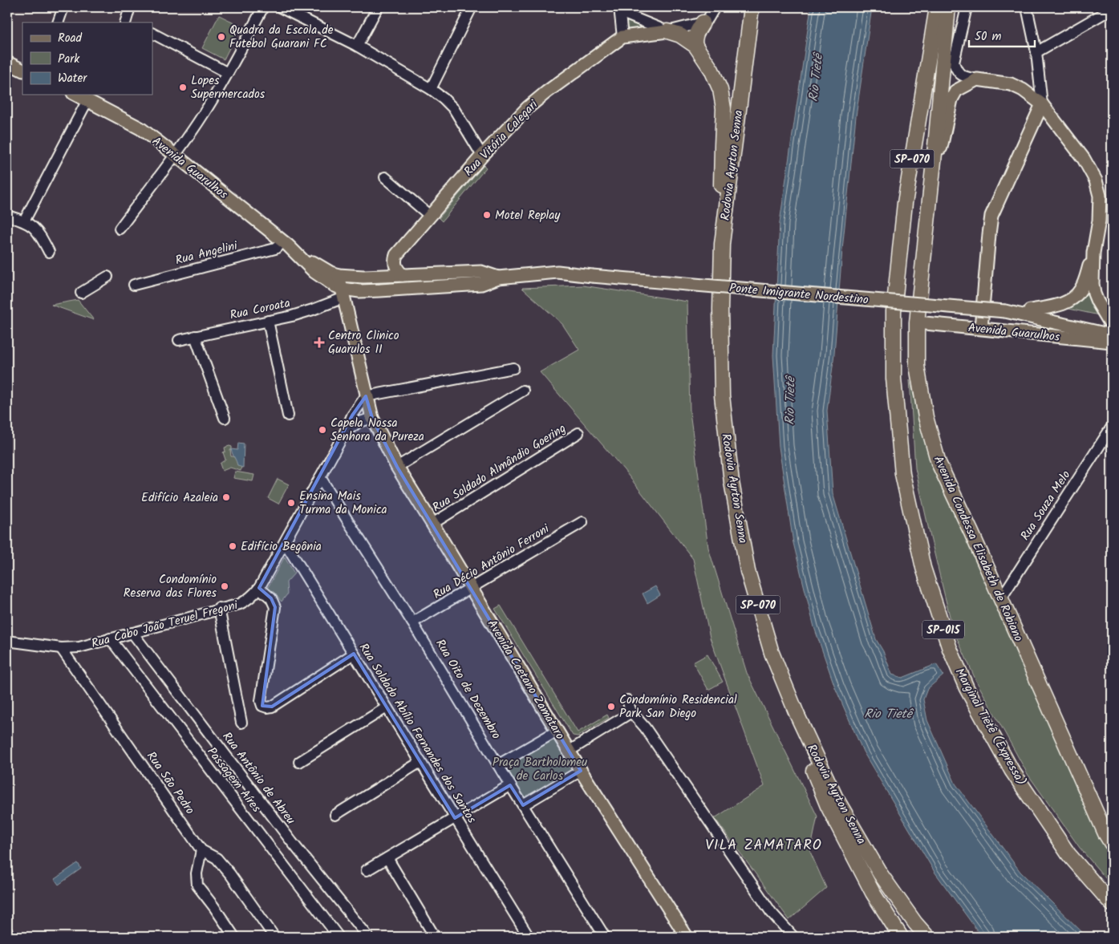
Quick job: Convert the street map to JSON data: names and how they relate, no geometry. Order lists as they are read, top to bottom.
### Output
{
  "streets": {
    "highway": [
      "SP-070",
      "Rodovia Ayrton Senna",
      "Avenida Condessa Elisabeth de Robiano",
      "SP-015",
      "Marginal Tietê (Expressa)"
    ],
    "main road": [
      "Rua Vitória Calegari",
      "Avenida Guarulhos",
      "Ponte Imigrante Nordestino",
      "Avenida Caetano Zamataro"
    ],
    "street": [
      "Rua Angelini",
      "Rua Coroata",
      "Rua Soldado Almândio Goering",
      "Rua Souza Melo",
      "Rua Décio Antônio Ferroni",
      "Rua Cabo João Teruel Fregoni",
      "Rua Oito de Dezembro",
      "Rua Soldado Abílio Fernandes dos Santos",
      "Rua Antônio de Abreu",
      "Passagem Aíres",
      "Rua São Pedro"
    ]
  },
  "crossings": [
    ["Rua Vitória Calegari", "Avenida Guarulhos"],
    ["SP-070", "Marginal Tietê (Expressa)"],
    ["Avenida Guarulhos", "Rua Angelini"],
    ["Avenida Guarulhos", "Ponte Imigrante Nordestino"],
    ["Avenida Guarulhos", "Rua Coroata"],
    ["Avenida Guarulhos", "Avenida Condessa Elisabeth de Robiano"],
    ["Rua Soldado Almândio Goering", "Avenida Caetano Zamataro"],
    ["Rua Souza Melo", "Avenida Condessa Elisabeth de Robiano"],
    ["Rua Décio Antônio Ferroni", "Avenida Caetano Zamataro"],
    ["Rua Décio Antônio Ferroni", "Rua Oito de Dezembro"],
    ["Rua Cabo João Teruel Fregoni", "Avenida Caetano Zamataro"],
    ["Rua Cabo João Teruel Fregoni", "Rua Oito de Dezembro"],
    ["Rua Cabo João Teruel Fregoni", "Rua Soldado Abílio Fernandes dos Santos"],
    ["Rua Cabo João Teruel Fregoni", "Rua Antônio de Abreu"],
    ["Rua Cabo João Teruel Fregoni", "Passagem Aíres"],
    ["Rua Cabo João Teruel Fregoni", "Rua São Pedro"]
  ],
  "districts": ["VILA ZAMATARO"],
  "water": ["Rio Tietê"],
  "parks": ["Praça Bartholomeu de Carlos"],
  "places": {
    "other": [
      "Quadra da Escola de Futebol Guarani FC",
      "Lopes Supermercados",
      "Motel Replay",
      "Capela Nossa Senhora da Pureza",
      "Edifício Azaleia",
      "Ensina Mais Turma da Monica",
      "Edifício Begônia",
      "Condomínio Reserva das Flores",
      "Condomínio Residencial Park San Diego"
    ],
    "health": ["Centro Clinico Guarulos II"]
  },
  "legend": ["Road", "Park", "Water"],
  "scale_bar": "50 m"
}
